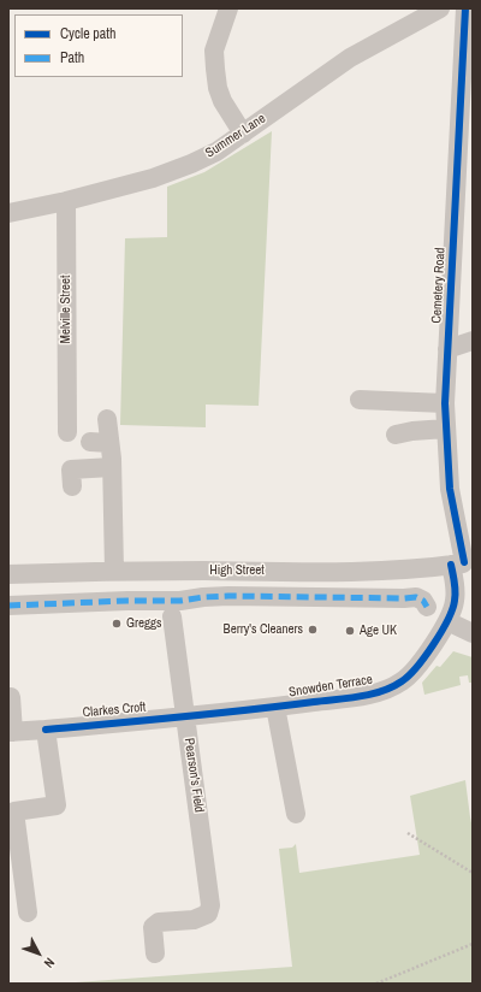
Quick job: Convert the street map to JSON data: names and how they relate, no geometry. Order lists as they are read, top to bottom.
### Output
{
  "streets": {
    "street": [
      "Summer Lane",
      "Cemetery Road",
      "Melville Street",
      "High Street",
      "Snowden Terrace",
      "Clarkes Croft",
      "Pearson's Field"
    ]
  },
  "crossings": [
    ["Summer Lane", "Melville Street"],
    ["Cemetery Road", "High Street"],
    ["Cemetery Road", "Snowden Terrace"],
    ["High Street", "Snowden Terrace"],
    ["Snowden Terrace", "Clarkes Croft"],
    ["Snowden Terrace", "Pearson's Field"],
    ["Clarkes Croft", "Pearson's Field"]
  ],
  "places": ["Greggs", "Berry's Cleaners", "Age UK"],
  "legend": ["Cycle path", "Path"],
  "north": "bottom right"
}
